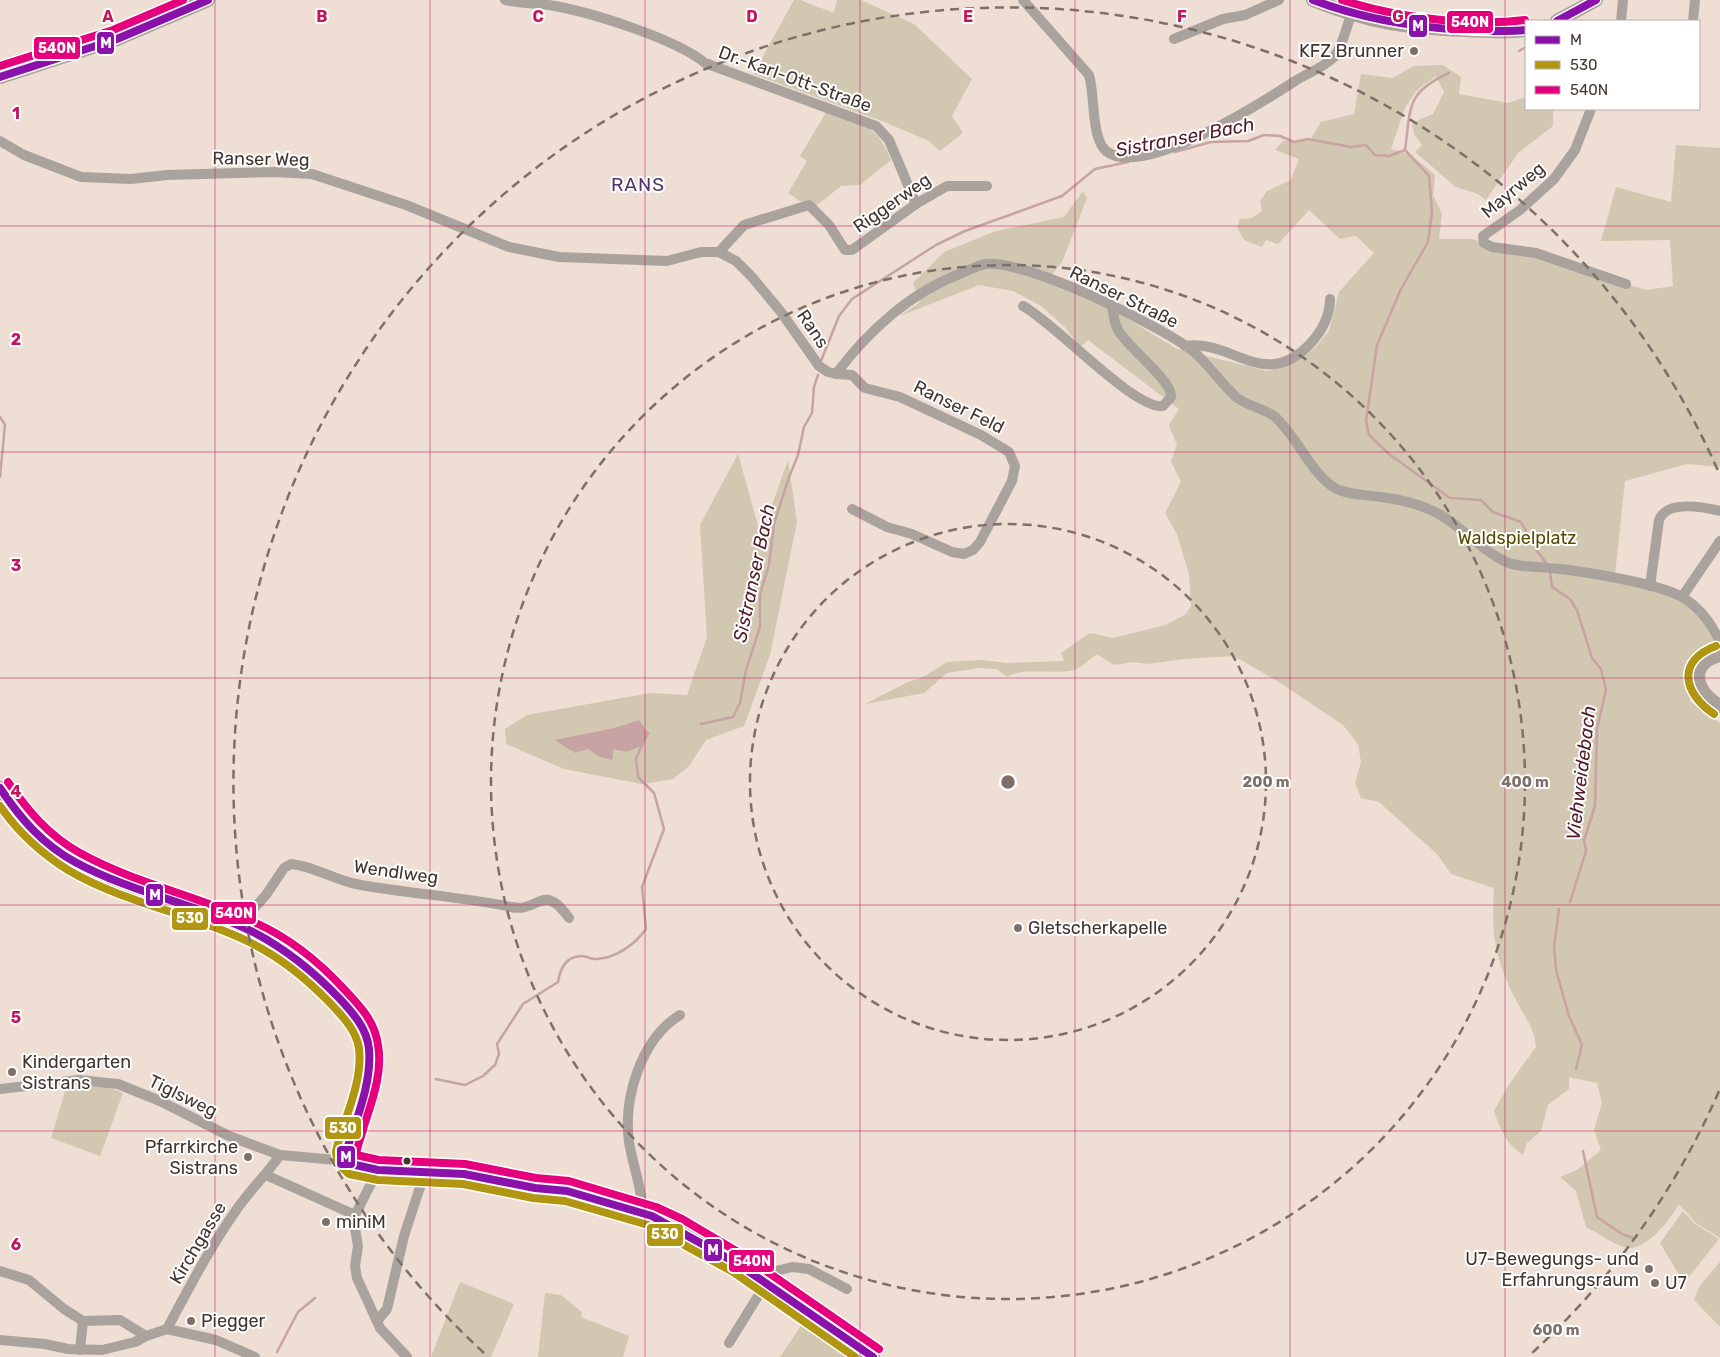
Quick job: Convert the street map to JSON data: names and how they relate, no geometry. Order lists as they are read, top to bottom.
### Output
{
  "streets": {
    "street": [
      "Dr.-Karl-Ott-Straße",
      "Ranser Weg",
      "Mayrweg",
      "Riggerweg",
      "Ranser Straße",
      "Rans",
      "Ranser Feld",
      "Wendlweg",
      "Tiglsweg",
      "Kirchgasse"
    ]
  },
  "crossings": [
    ["Dr.-Karl-Ott-Straße", "Riggerweg"],
    ["Ranser Weg", "Riggerweg"],
    ["Ranser Weg", "Rans"],
    ["Riggerweg", "Rans"],
    ["Ranser Straße", "Rans"],
    ["Rans", "Ranser Feld"],
    ["Tiglsweg", "Kirchgasse"]
  ],
  "districts": ["RANS"],
  "water": ["Sistranser Bach", "Viehweidebach"],
  "parks": ["Waldspielplatz"],
  "places": [
    "KFZ Brunner",
    "Gletscherkapelle",
    "Kindergarten Sistrans",
    "Pfarrkirche Sistrans",
    "miniM",
    "U7-Bewegungs- und Erfahrungsraum",
    "U7",
    "Piegger"
  ],
  "lines": ["transit line M", "transit line 540N", "transit line 530"],
  "legend": ["M", "530", "540N"],
  "grid": {
    "columns": [
      "A",
      "B",
      "C",
      "D",
      "E",
      "F",
      "G"
    ],
    "rows": [
      "1",
      "2",
      "3",
      "4",
      "5",
      "6"
    ]
  },
  "rings": ["200 m", "400 m", "600 m"]
}
